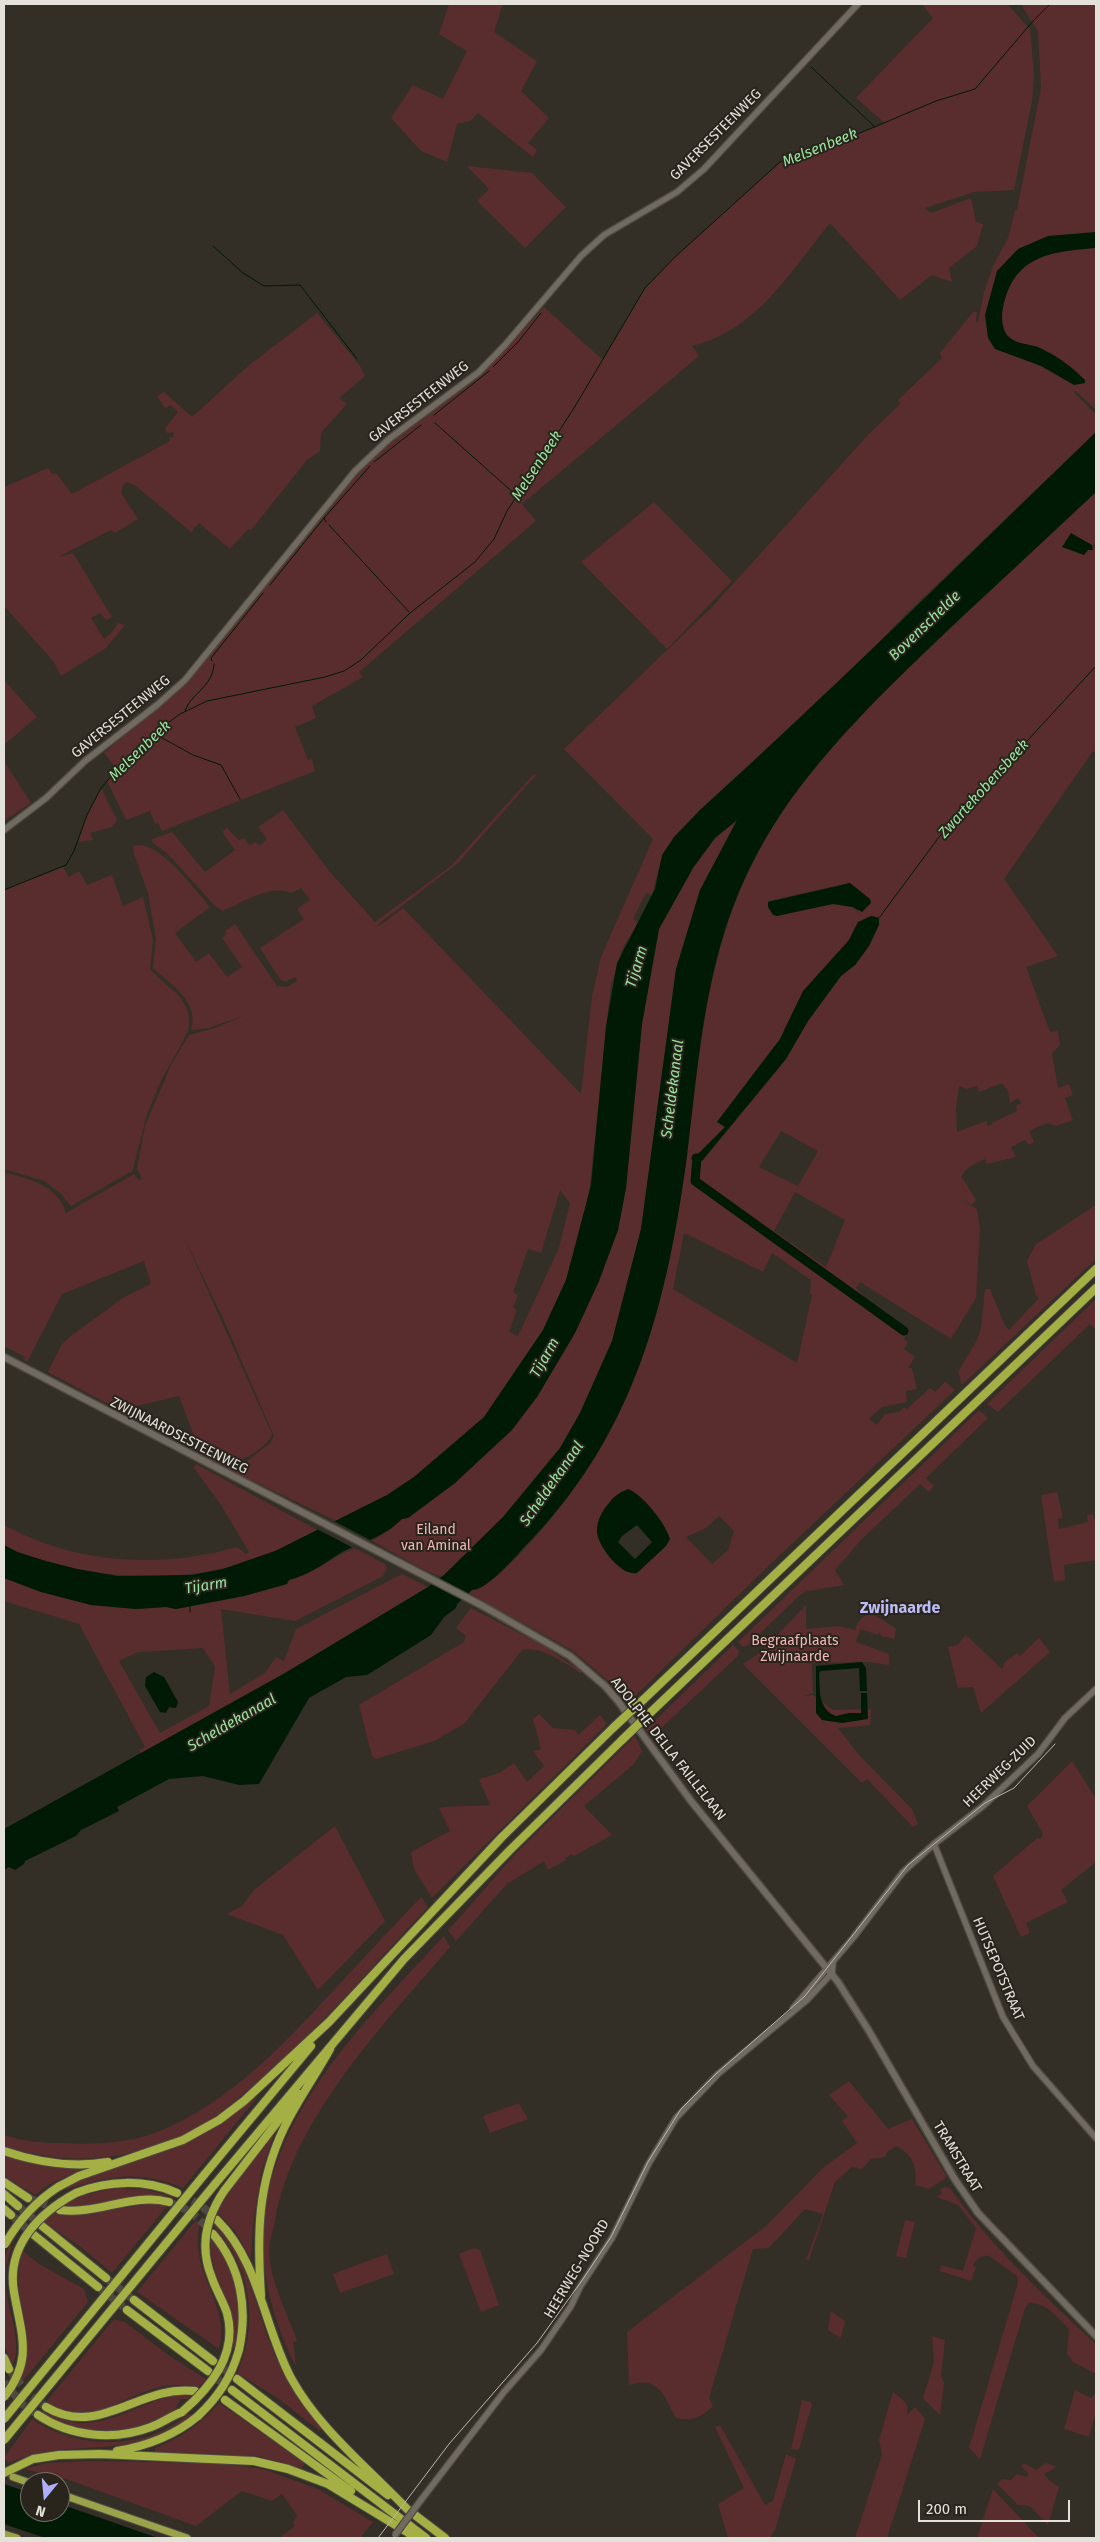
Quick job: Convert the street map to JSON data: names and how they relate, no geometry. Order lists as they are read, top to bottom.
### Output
{
  "streets": {
    "main road": ["ZWIJNAARDSESTEENWEG", "ADOLPHE DELLA FAILLELAAN", "TRAMSTRAAT"],
    "street": [
      "GAVERSESTEENWEG",
      "HEERWEG-ZUID",
      "HUTSEPOTSTRAAT",
      "HEERWEG-NOORD"
    ]
  },
  "crossings": [
    ["ZWIJNAARDSESTEENWEG", "ADOLPHE DELLA FAILLELAAN"],
    ["ADOLPHE DELLA FAILLELAAN", "TRAMSTRAAT"],
    ["ADOLPHE DELLA FAILLELAAN", "HEERWEG-NOORD"],
    ["HEERWEG-ZUID", "HUTSEPOTSTRAAT"],
    ["TRAMSTRAAT", "HEERWEG-NOORD"]
  ],
  "districts": ["Zwijnaarde"],
  "water": [
    "Melsenbeek",
    "Bovenschelde",
    "Zwartekobensbeek",
    "Tijarm",
    "Scheldekanaal"
  ],
  "parks": ["Eiland van Aminal", "Begraafplaats Zwijnaarde"],
  "scale_bar": "200 m",
  "north": "bottom"
}
